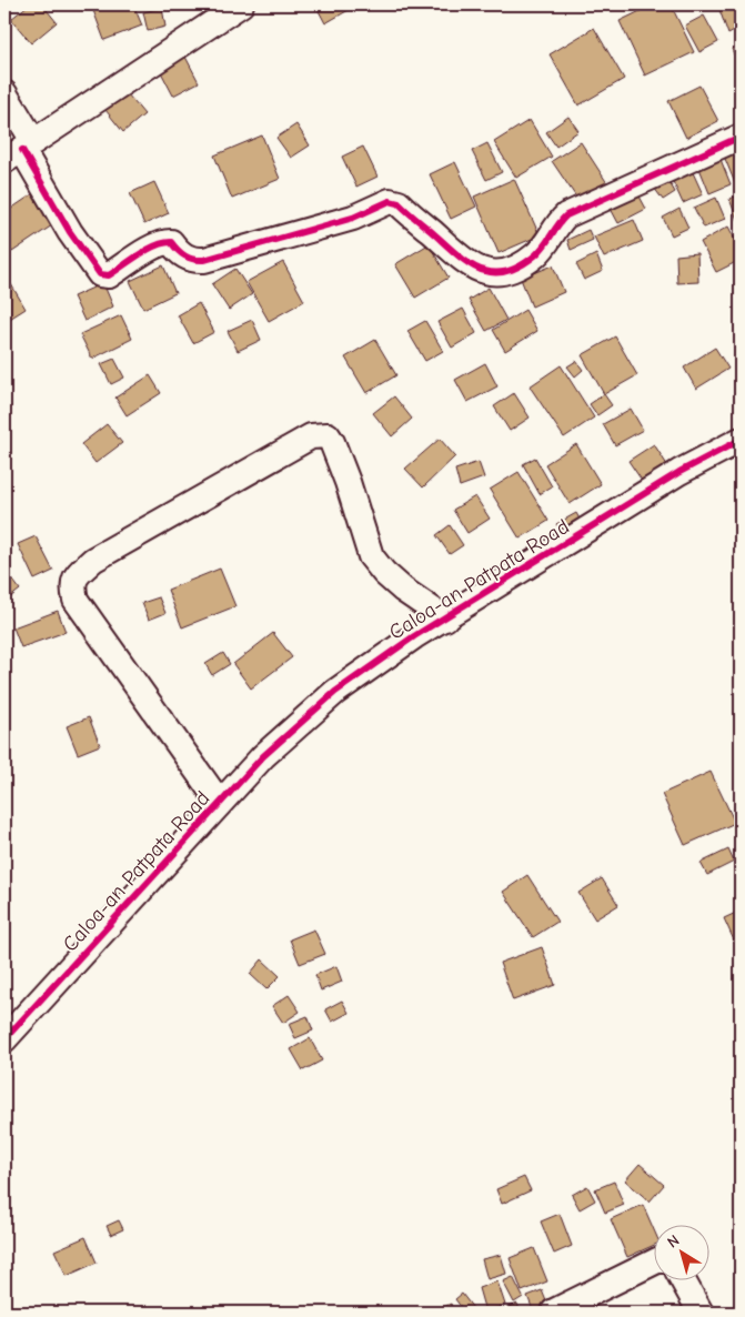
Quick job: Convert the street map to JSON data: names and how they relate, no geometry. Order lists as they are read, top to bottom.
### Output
{
  "streets": {
    "street": ["Caloa-an Patpata Road"]
  },
  "north": "top left"
}
